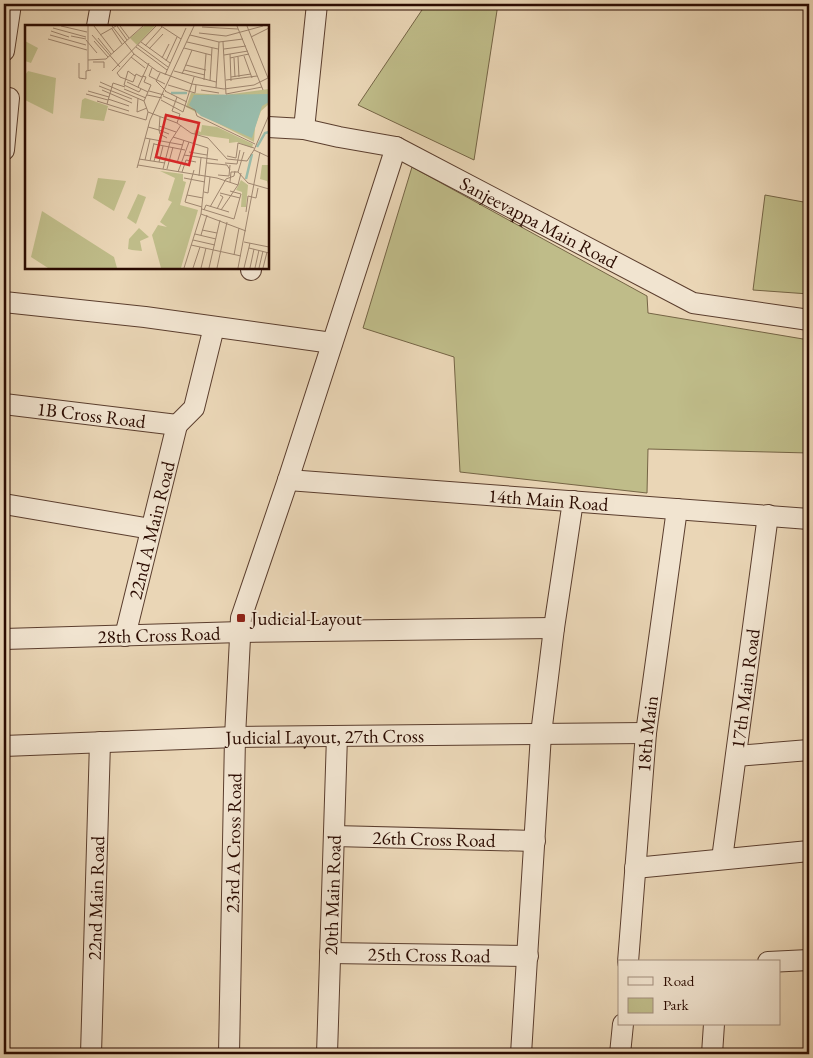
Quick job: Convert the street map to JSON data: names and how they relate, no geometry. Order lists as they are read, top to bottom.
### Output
{
  "streets": {
    "street": [
      "Sanjeevappa Main Road",
      "1B Cross Road",
      "14th Main Road",
      "22nd A Main Road",
      "28th Cross Road",
      "17th Main Road",
      "18th Main",
      "Judicial Layout, 27th Cross",
      "26th Cross Road",
      "23rd A Cross Road",
      "20th Main Road",
      "22nd Main Road",
      "25th Cross Road"
    ]
  },
  "crossings": [
    ["Sanjeevappa Main Road", "23rd A Cross Road"],
    ["1B Cross Road", "22nd A Main Road"],
    ["14th Main Road", "17th Main Road"],
    ["14th Main Road", "18th Main"],
    ["14th Main Road", "23rd A Cross Road"],
    ["22nd A Main Road", "28th Cross Road"],
    ["28th Cross Road", "23rd A Cross Road"],
    ["18th Main", "Judicial Layout, 27th Cross"],
    ["Judicial Layout, 27th Cross", "23rd A Cross Road"],
    ["Judicial Layout, 27th Cross", "20th Main Road"],
    ["Judicial Layout, 27th Cross", "22nd Main Road"],
    ["26th Cross Road", "20th Main Road"],
    ["20th Main Road", "25th Cross Road"]
  ],
  "places": {
    "transit": ["Judicial Layout"]
  },
  "legend": ["Road", "Park"]
}
